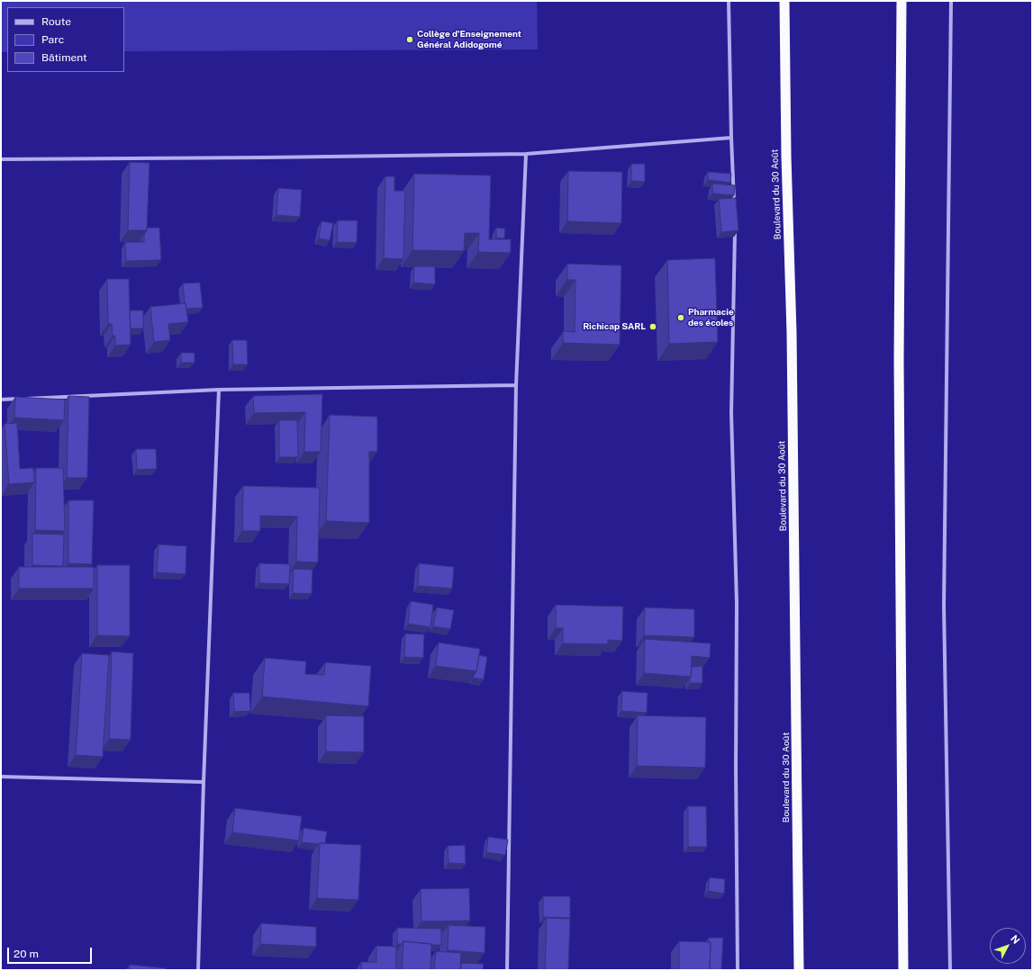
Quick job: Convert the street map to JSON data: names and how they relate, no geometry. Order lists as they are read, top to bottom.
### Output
{
  "streets": {
    "highway": ["Boulevard du 30 Août"]
  },
  "places": ["Collège d'Enseignement Général Adidogomé", "Pharmacie des écoles", "Richicap SARL"],
  "legend": ["Route", "Parc", "Bâtiment"],
  "scale_bar": "20 m",
  "north": "top right"
}
